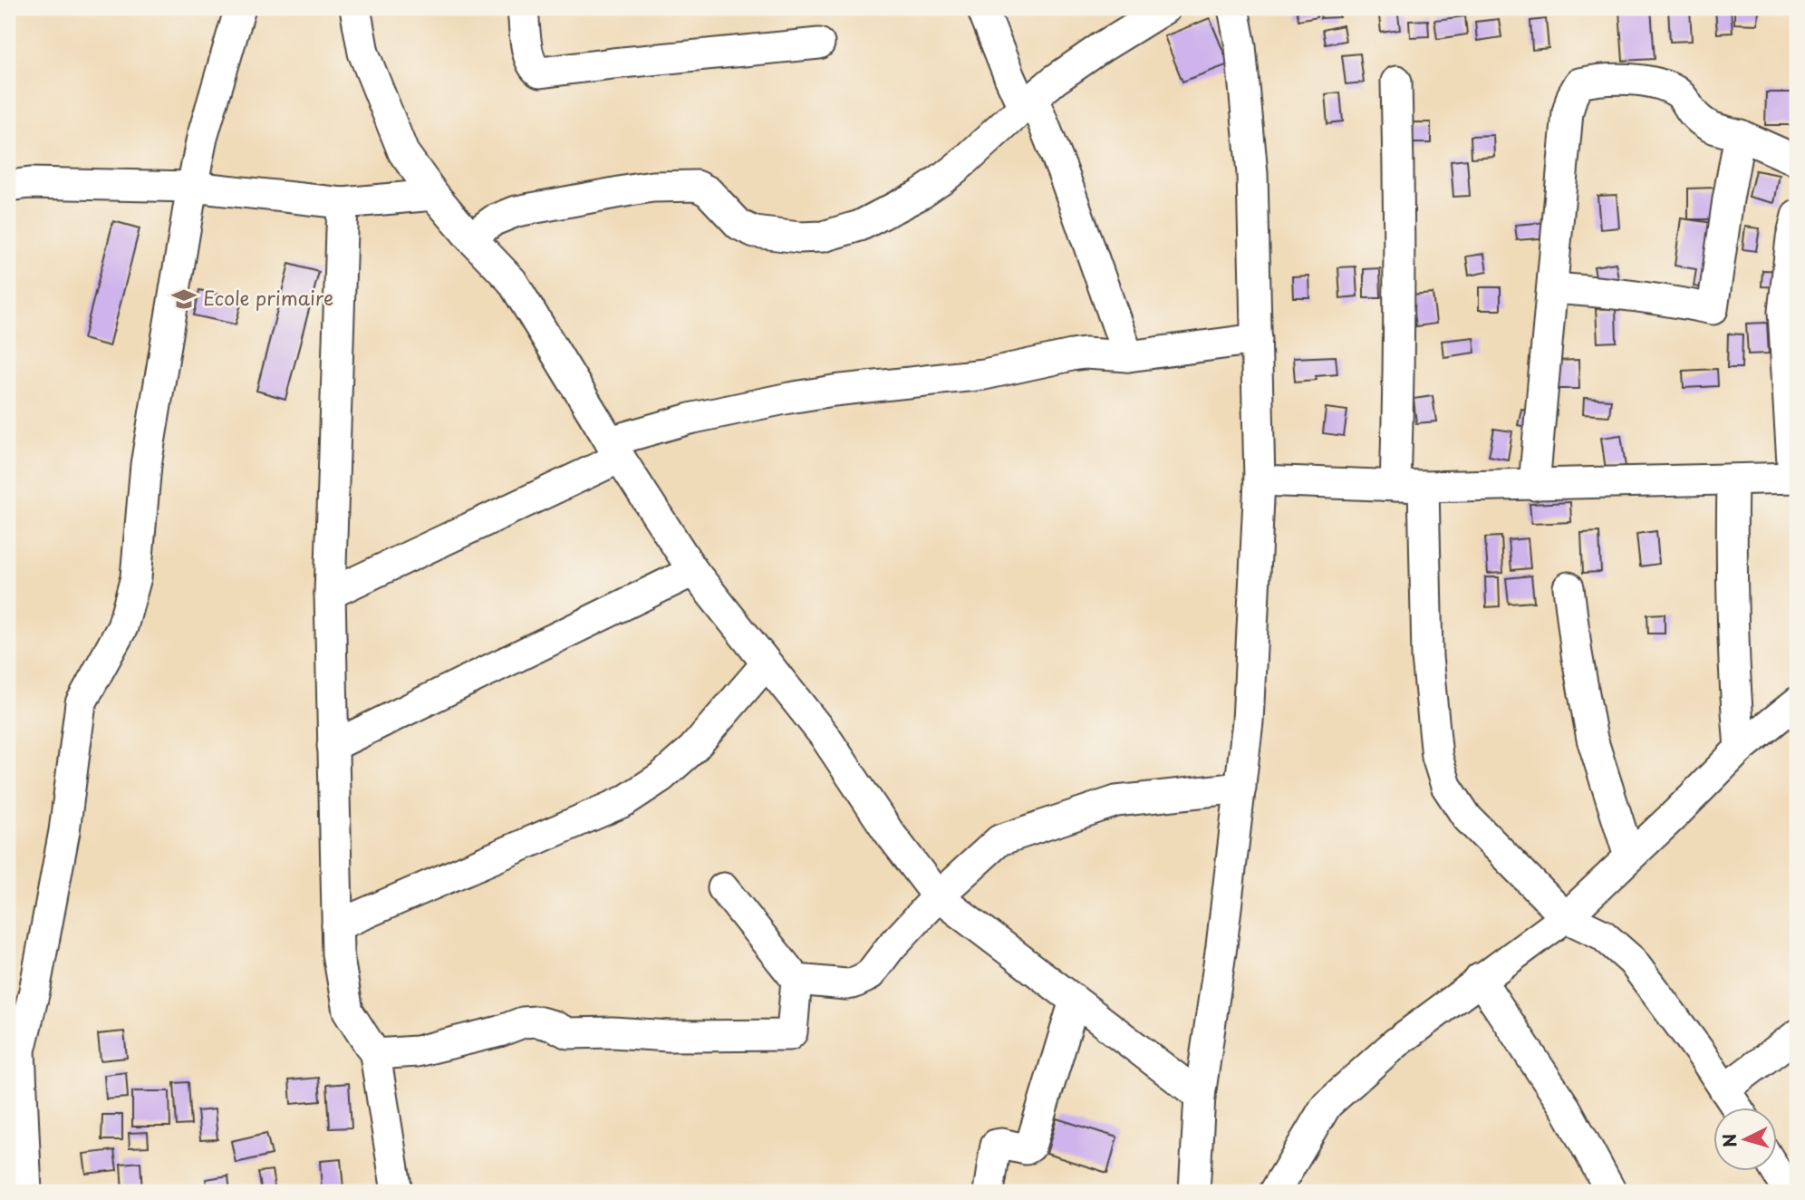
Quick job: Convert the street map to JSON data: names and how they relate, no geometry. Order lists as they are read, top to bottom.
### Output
{
  "places": {
    "school or university": ["Ecole primaire"]
  },
  "north": "left"
}
